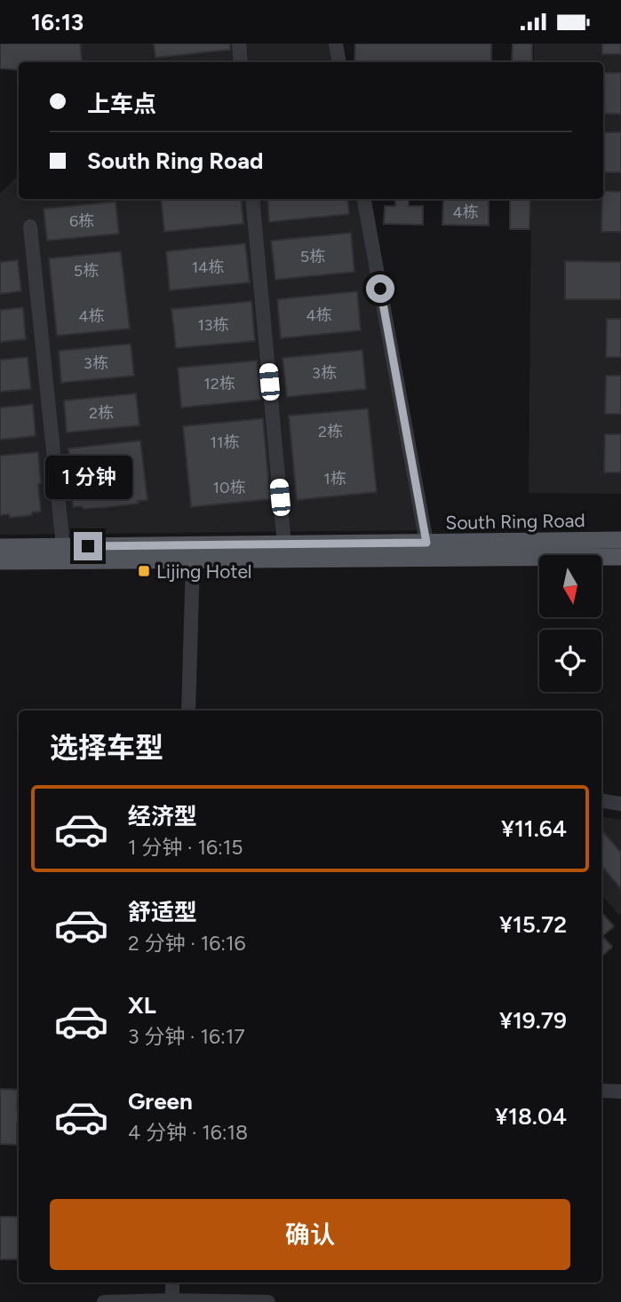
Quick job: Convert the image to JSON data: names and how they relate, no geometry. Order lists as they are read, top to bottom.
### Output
{
  "streets": {
    "main road": ["South Ring Road"]
  },
  "places": {
    "transit": ["Lijing Hotel"]
  },
  "house_numbers": [
    "4栋",
    "6栋",
    "5栋",
    "14栋",
    "5栋",
    "4栋",
    "4栋",
    "13栋",
    "3栋",
    "3栋",
    "12栋",
    "2栋",
    "2栋",
    "11栋",
    "1栋",
    "10栋"
  ],
  "north": "bottom",
  "page": {
    "status": "16:13",
    "banner": ["上车点", "South Ring Road"],
    "bubble": "1 分钟",
    "heading": "选择车型",
    "list": [
      {
        "name": "经济型",
        "note": "1 分钟 · 16:15",
        "value": "¥11.64"
      },
      {
        "name": "舒适型",
        "note": "2 分钟 · 16:16",
        "value": "¥15.72"
      },
      {
        "name": "XL",
        "note": "3 分钟 · 16:17",
        "value": "¥19.79"
      },
      {
        "name": "Green",
        "note": "4 分钟 · 16:18",
        "value": "¥18.04"
      }
    ],
    "buttons": "确认"
  }
}
